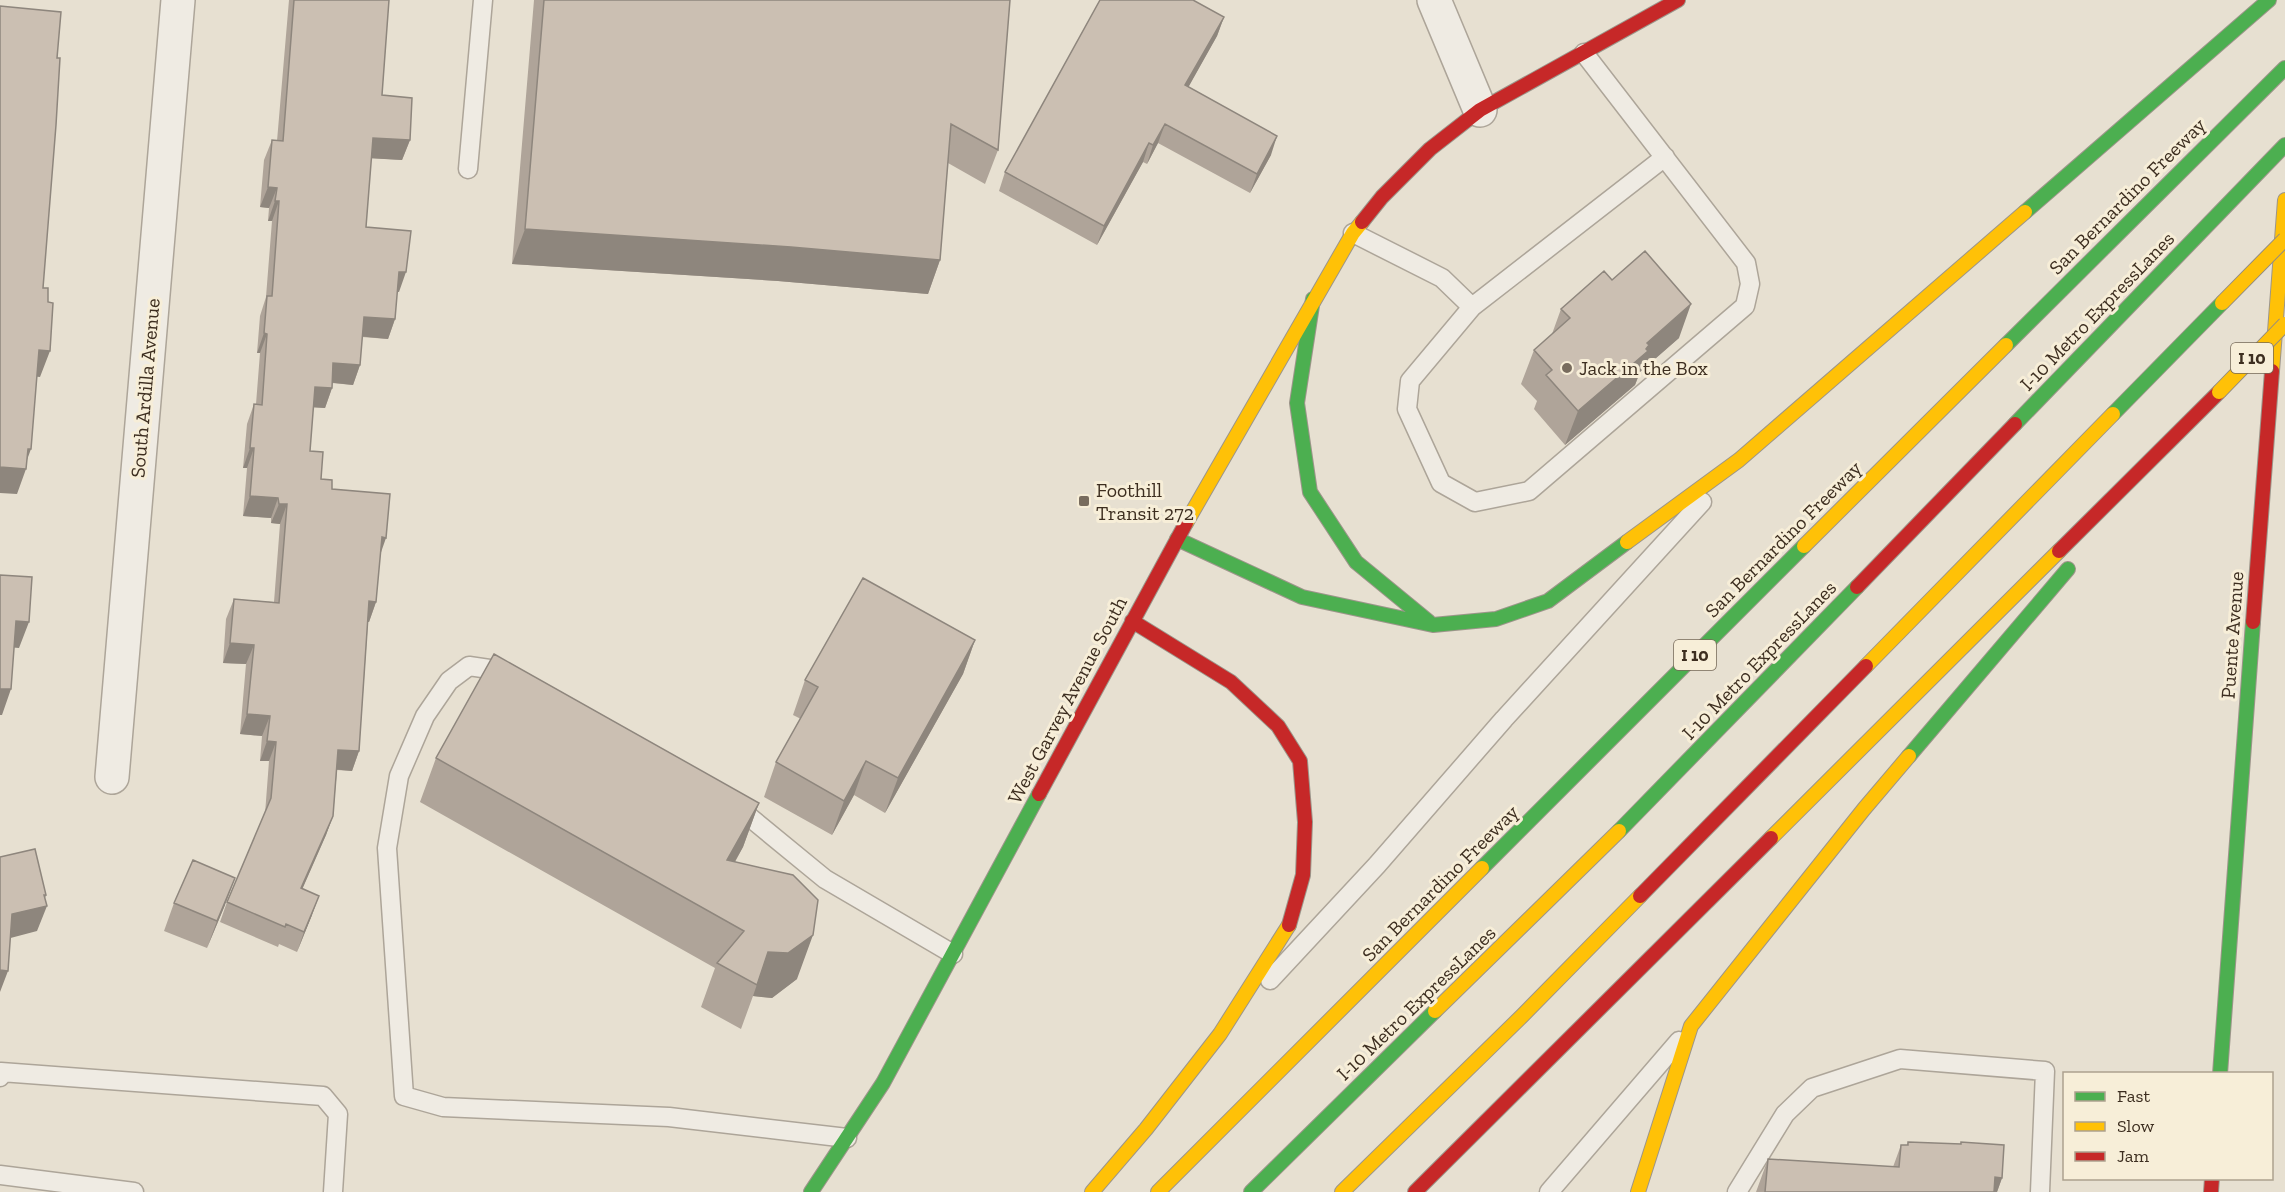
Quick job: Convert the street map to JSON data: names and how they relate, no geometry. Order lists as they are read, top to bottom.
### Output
{
  "streets": {
    "main road": [
      "San Bernardino Freeway",
      "I-10 Metro ExpressLanes",
      "I 10",
      "Puente Avenue",
      "West Garvey Avenue South"
    ],
    "street": ["South Ardilla Avenue"]
  },
  "places": {
    "other": ["Jack in the Box"],
    "transit": ["Foothill Transit 272"]
  },
  "legend": ["Fast", "Slow", "Jam"]
}
